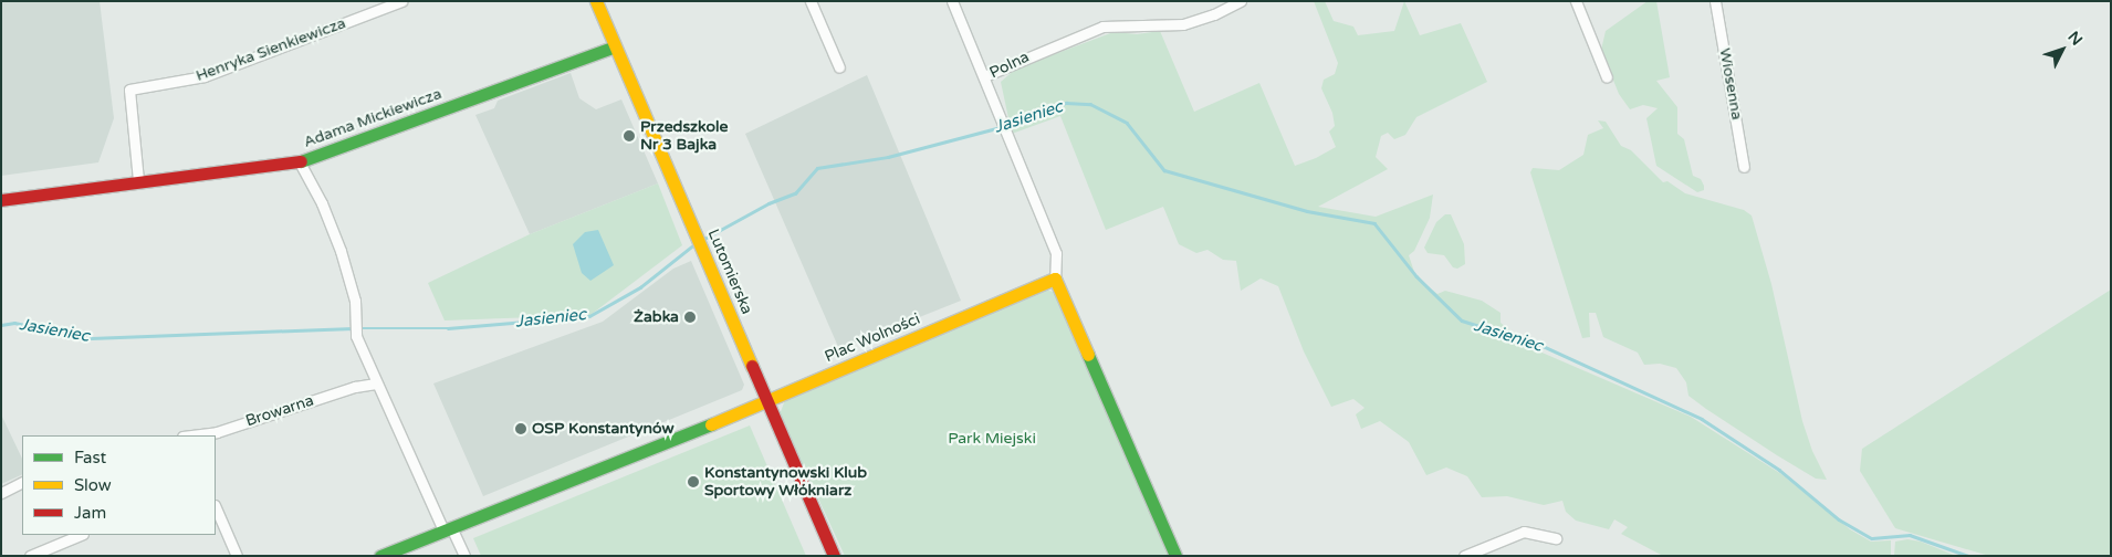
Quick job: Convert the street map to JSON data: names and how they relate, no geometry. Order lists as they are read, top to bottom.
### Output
{
  "streets": {
    "street": [
      "Henryka Sienkiewicza",
      "Polna",
      "Wiosenna",
      "Adama Mickiewicza",
      "Lutomierska",
      "Plac Wolności",
      "Browarna"
    ]
  },
  "crossings": [
    ["Henryka Sienkiewicza", "Adama Mickiewicza"],
    ["Polna", "Plac Wolności"],
    ["Adama Mickiewicza", "Lutomierska"],
    ["Lutomierska", "Plac Wolności"]
  ],
  "water": ["Jasieniec"],
  "parks": ["Park Miejski"],
  "places": [
    "Przedszkole Nr 3 Bajka",
    "Żabka",
    "OSP Konstantynów",
    "Konstantynowski Klub Sportowy Włókniarz"
  ],
  "legend": ["Fast", "Slow", "Jam"],
  "north": "top right"
}
